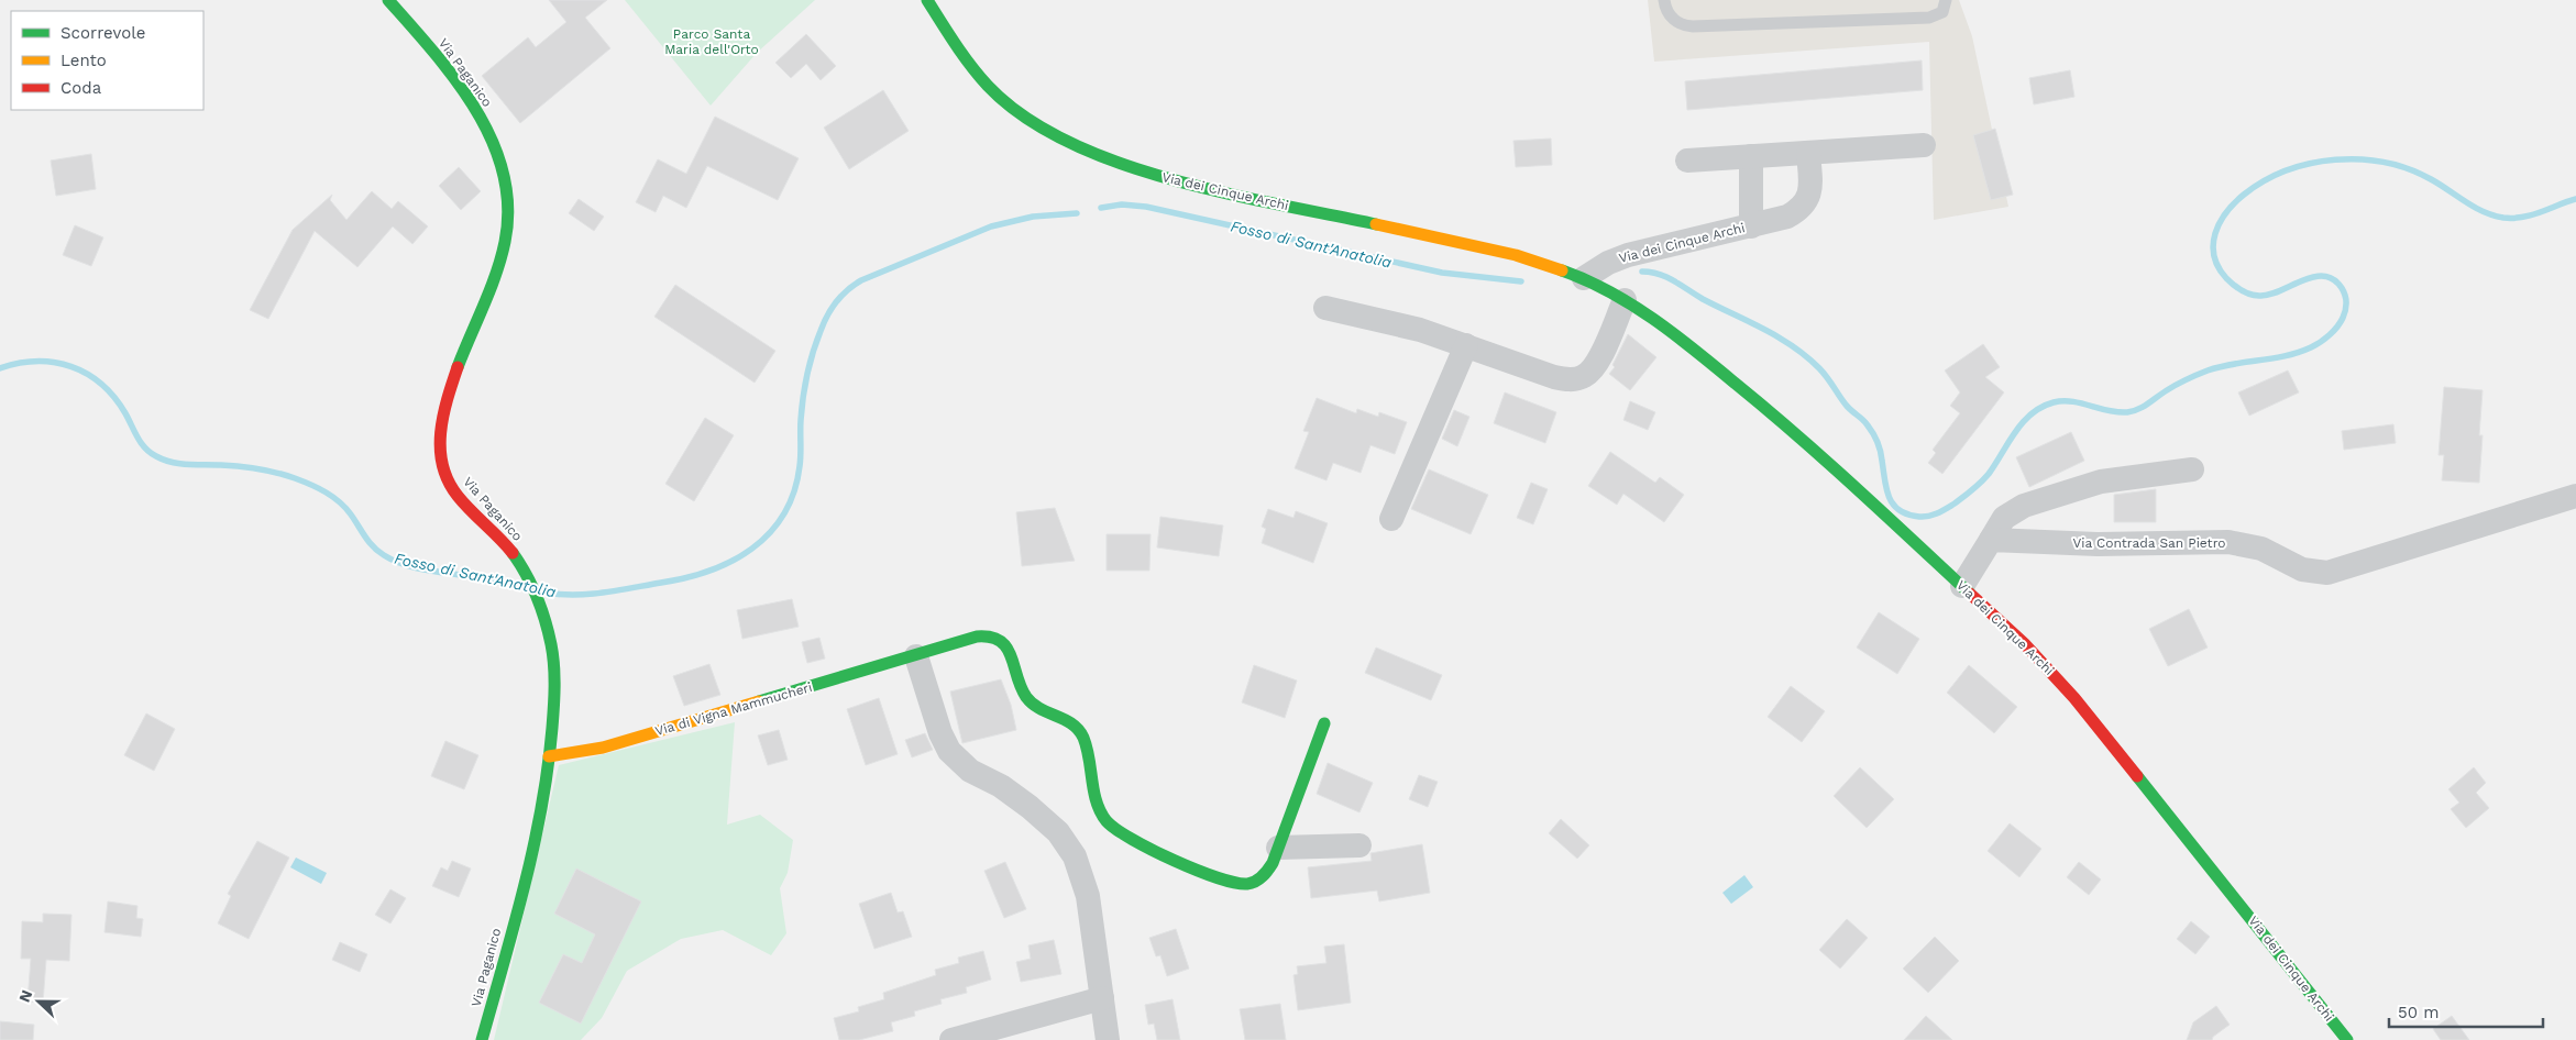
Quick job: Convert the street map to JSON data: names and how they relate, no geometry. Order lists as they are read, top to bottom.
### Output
{
  "streets": {
    "street": [
      "Via Paganico",
      "Via dei Cinque Archi",
      "Via Contrada San Pietro",
      "Via di Vigna Mammucheri"
    ]
  },
  "crossings": [
    ["Via Paganico", "Via di Vigna Mammucheri"]
  ],
  "water": ["Fosso di Sant'Anatolia"],
  "parks": ["Parco Santa Maria dell'Orto"],
  "legend": ["Scorrevole", "Lento", "Coda"],
  "scale_bar": "50 m",
  "north": "left"
}
